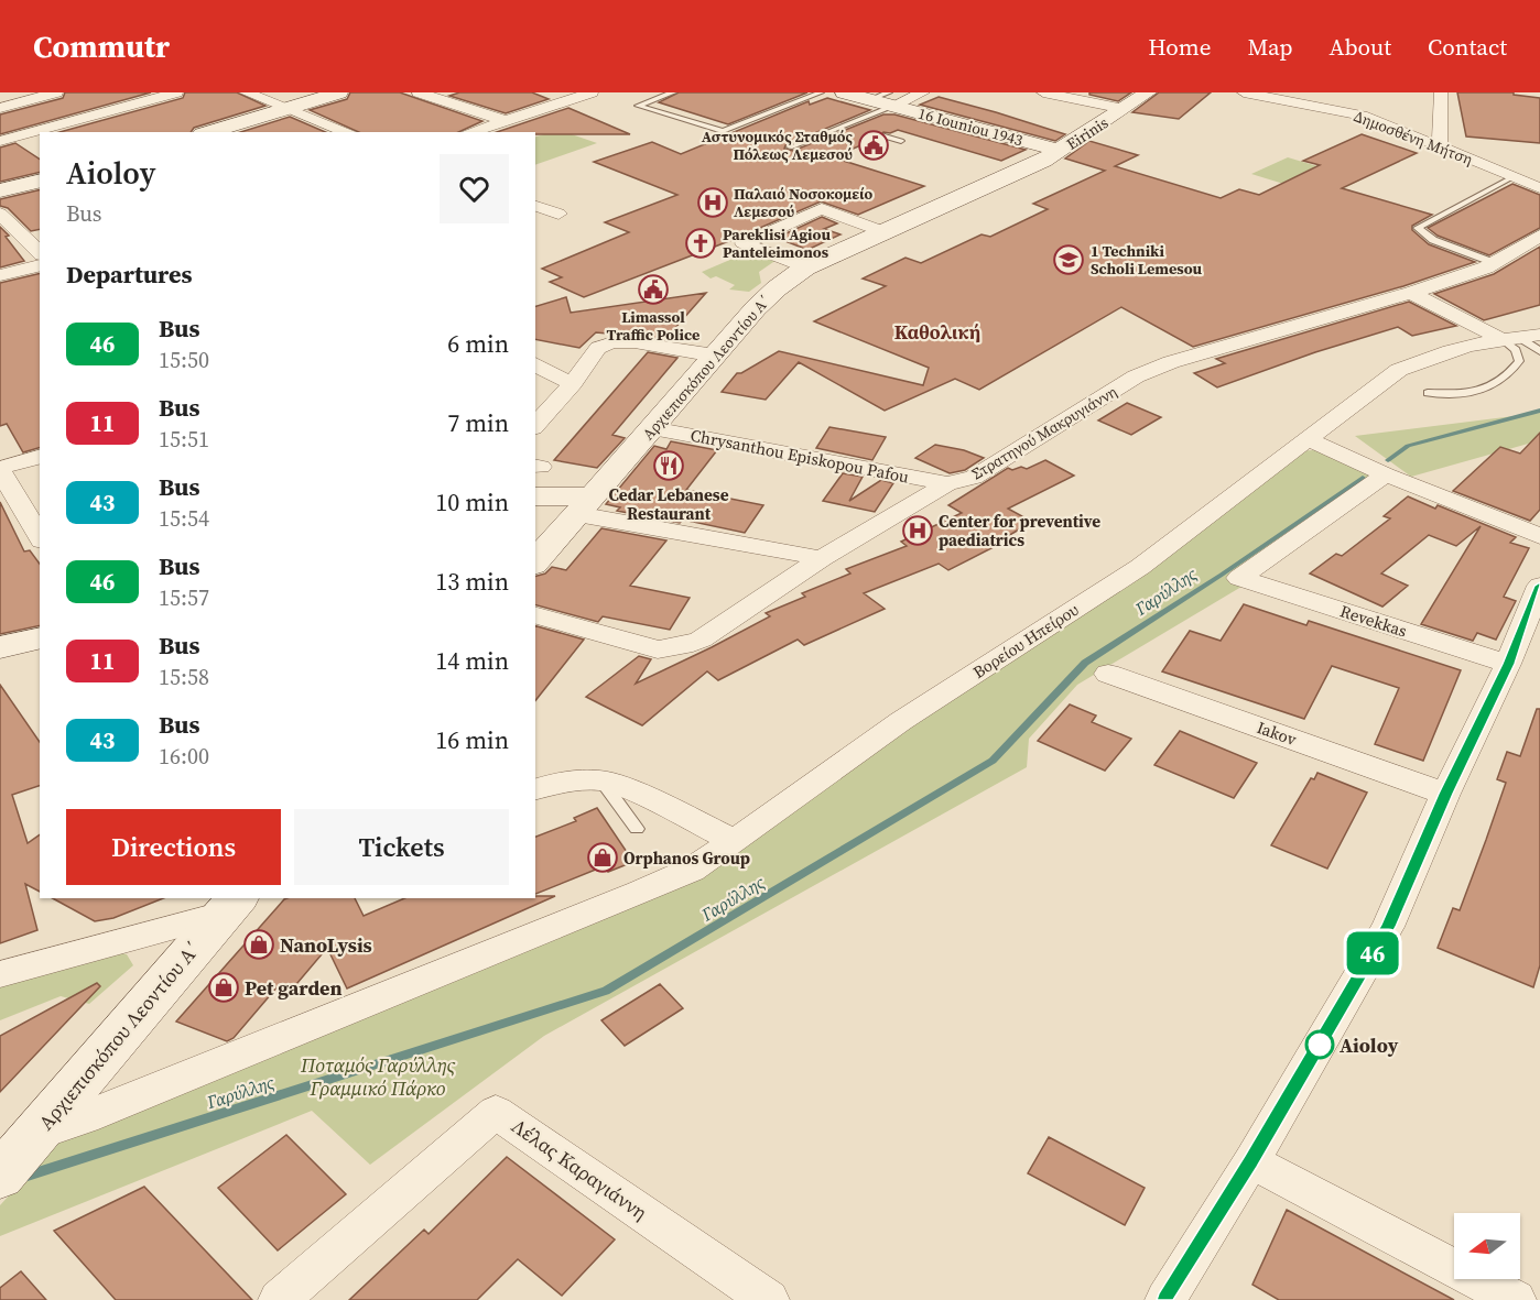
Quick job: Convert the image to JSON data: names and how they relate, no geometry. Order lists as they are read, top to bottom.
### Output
{
  "streets": {
    "main road": ["16 Iouniou 1943", "Eirinis", "Αρχιεπισκόπου Λεοντίου Α΄"],
    "street": [
      "Δημοσθένη Μήτση",
      "Στρατηγού Μακρυγιάννη",
      "Chrysanthou Episkopou Pafou",
      "Revekkas",
      "Βορείου Ηπείρου",
      "Iakov",
      "Λέλας Καραγιάννη"
    ]
  },
  "crossings": [
    ["16 Iouniou 1943", "Eirinis"],
    ["16 Iouniou 1943", "Αρχιεπισκόπου Λεοντίου Α΄"],
    ["Eirinis", "Αρχιεπισκόπου Λεοντίου Α΄"],
    ["Αρχιεπισκόπου Λεοντίου Α΄", "Chrysanthou Episkopou Pafou"],
    ["Αρχιεπισκόπου Λεοντίου Α΄", "Βορείου Ηπείρου"],
    ["Στρατηγού Μακρυγιάννη", "Chrysanthou Episkopou Pafou"]
  ],
  "districts": ["Καθολική"],
  "water": ["Γαρύλλης"],
  "parks": ["Ποταμός Γαρύλλης Γραμμικό Πάρκο"],
  "places": {
    "public building": ["Αστυνομικός Σταθμός Πόλεως Λεμεσού", "Limassol Traffic Police"],
    "hospital": ["Παλαιό Νοσοκομείο Λεμεσού", "Center for preventive paediatrics"],
    "church": ["Pareklisi Agiou Panteleimonos"],
    "school or university": ["1 Techniki Scholi Lemesou"],
    "restaurant": ["Cedar Lebanese Restaurant"],
    "shop": ["Orphanos Group", "NanoLysis", "Pet garden"],
    "other": ["Aioloy"]
  },
  "lines": ["bus line 46"],
  "north": "left",
  "page": {
    "header": "Commutr",
    "nav": [
      "Home",
      "Map",
      "About",
      "Contact"
    ],
    "on_map": "46",
    "heading": [
      ["Aioloy", "Bus"],
      "Departures"
    ],
    "list": [
      {
        "mark": "46",
        "name": "Bus",
        "note": "15:50",
        "value": "6 min"
      },
      {
        "mark": "11",
        "name": "Bus",
        "note": "15:51",
        "value": "7 min"
      },
      {
        "mark": "43",
        "name": "Bus",
        "note": "15:54",
        "value": "10 min"
      },
      {
        "mark": "46",
        "name": "Bus",
        "note": "15:57",
        "value": "13 min"
      },
      {
        "mark": "11",
        "name": "Bus",
        "note": "15:58",
        "value": "14 min"
      },
      {
        "mark": "43",
        "name": "Bus",
        "note": "16:00",
        "value": "16 min"
      }
    ],
    "buttons": ["Directions", "Tickets"]
  }
}
